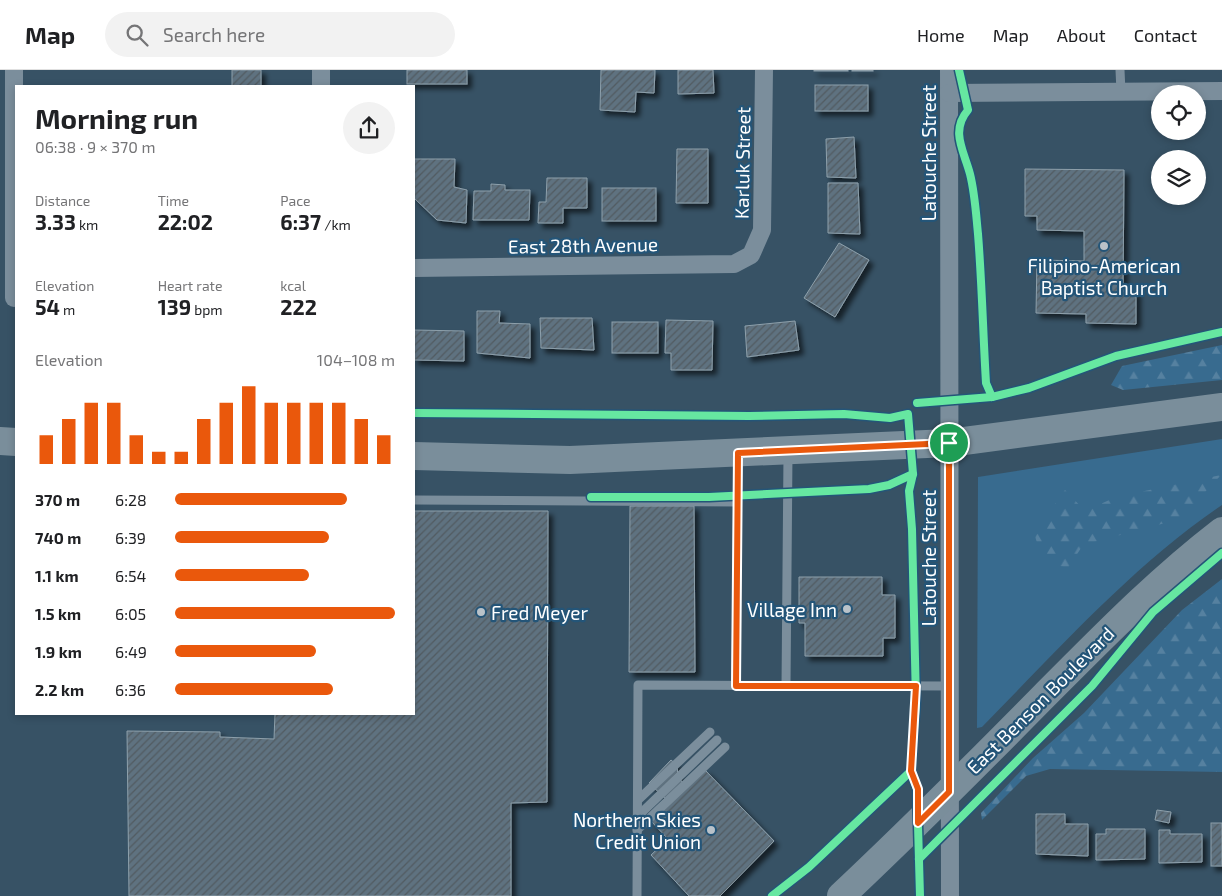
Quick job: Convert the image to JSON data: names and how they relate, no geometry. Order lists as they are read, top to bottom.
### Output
{
  "streets": {
    "main road": ["East Benson Boulevard"],
    "street": ["Latouche Street", "Karluk Street", "East 28th Avenue"]
  },
  "crossings": [
    ["Latouche Street", "East Benson Boulevard"],
    ["Karluk Street", "East 28th Avenue"]
  ],
  "places": [
    "Filipino-American Baptist Church",
    "Village Inn",
    "Fred Meyer",
    "Northern Skies Credit Union"
  ],
  "page": {
    "header": "Map",
    "search": "Search here",
    "nav": [
      "Home",
      "Map",
      "About",
      "Contact"
    ],
    "heading": ["Morning run", "06:38 · 9 × 370 m"],
    "stats": [
      ["Distance", "3.33 km"],
      ["Time", "22:02"],
      ["Pace", "6:37 /km"],
      ["Elevation", "54 m"],
      ["Heart rate", "139 bpm"],
      ["kcal", "222"]
    ],
    "chart": ["Elevation", "104–108 m"],
    "list": [
      {
        "name": "370 m",
        "note": "6:28"
      },
      {
        "name": "740 m",
        "note": "6:39"
      },
      {
        "name": "1.1 km",
        "note": "6:54"
      },
      {
        "name": "1.5 km",
        "note": "6:05"
      },
      {
        "name": "1.9 km",
        "note": "6:49"
      },
      {
        "name": "2.2 km",
        "note": "6:36"
      }
    ]
  }
}
